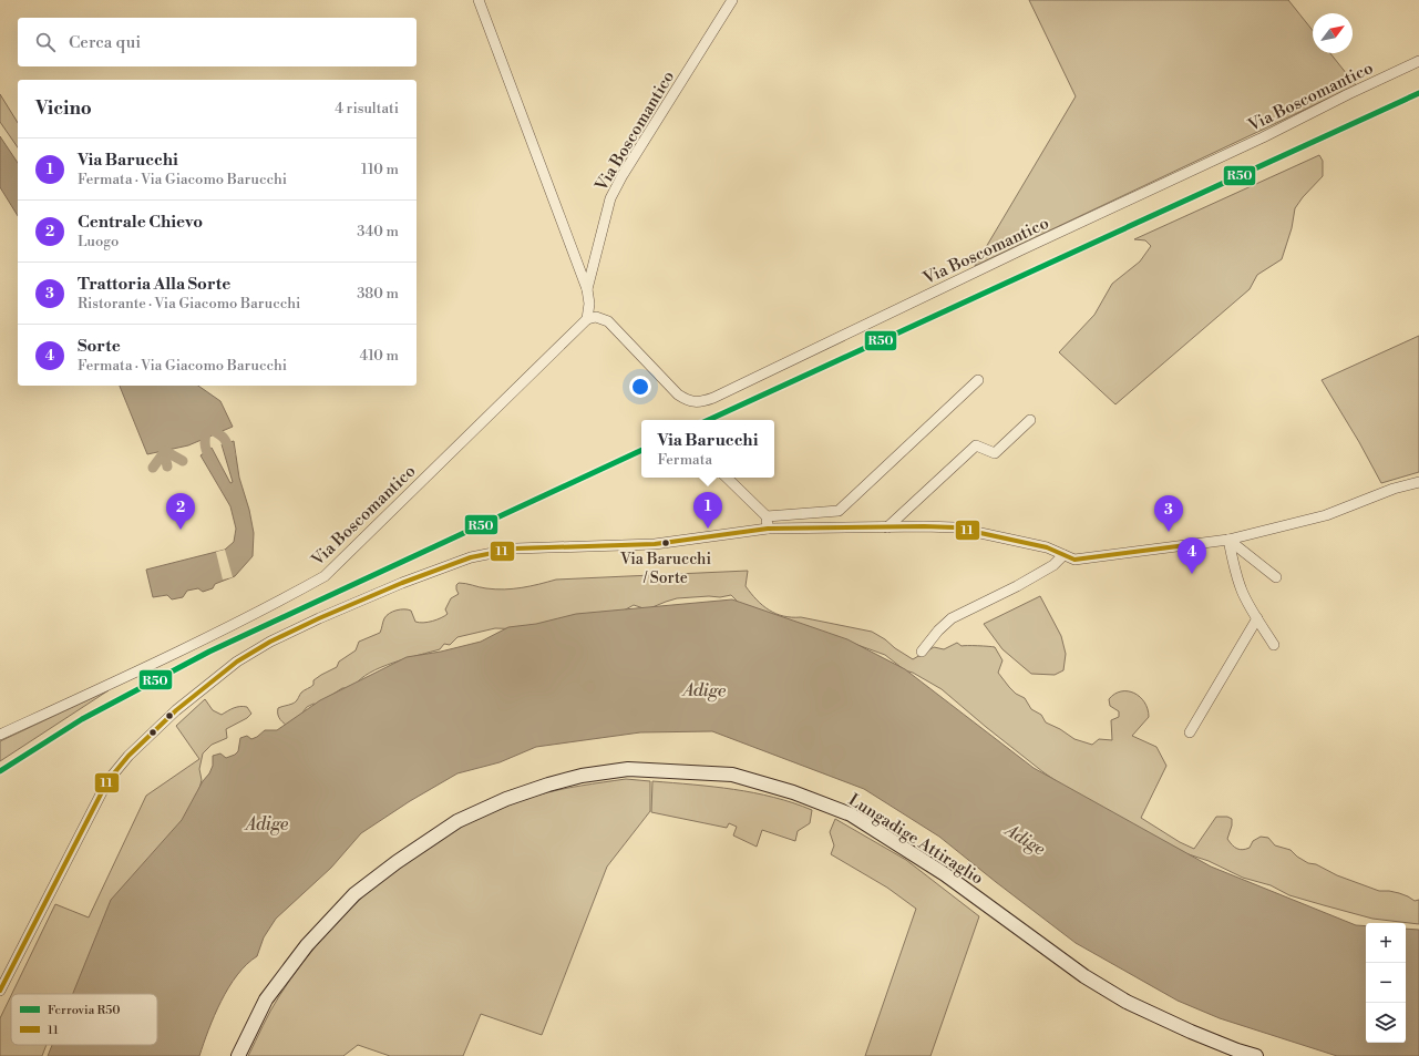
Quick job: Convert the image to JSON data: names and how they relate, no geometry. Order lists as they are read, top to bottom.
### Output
{
  "streets": {
    "street": ["Via Boscomantico", "Lungadige Attiraglio"]
  },
  "water": ["Adige"],
  "places": ["Via Barucchi / Sorte"],
  "lines": ["rail line R50", "transit line 11"],
  "legend": ["Ferrovia R50", "11"],
  "north": "top right",
  "page": {
    "search": "Cerca qui",
    "heading": ["Vicino", "4 risultati"],
    "list": [
      {
        "mark": "1",
        "name": "Via Barucchi",
        "note": "Fermata · Via Giacomo Barucchi",
        "value": "110 m"
      },
      {
        "mark": "2",
        "name": "Centrale Chievo",
        "note": "Luogo",
        "value": "340 m"
      },
      {
        "mark": "3",
        "name": "Trattoria Alla Sorte",
        "note": "Ristorante · Via Giacomo Barucchi",
        "value": "380 m"
      },
      {
        "mark": "4",
        "name": "Sorte",
        "note": "Fermata · Via Giacomo Barucchi",
        "value": "410 m"
      }
    ],
    "popup": ["Via Barucchi", "Fermata"],
    "pins": [
      "1",
      "2",
      "3",
      "4"
    ],
    "map_buttons": ["+", "−"]
  }
}
